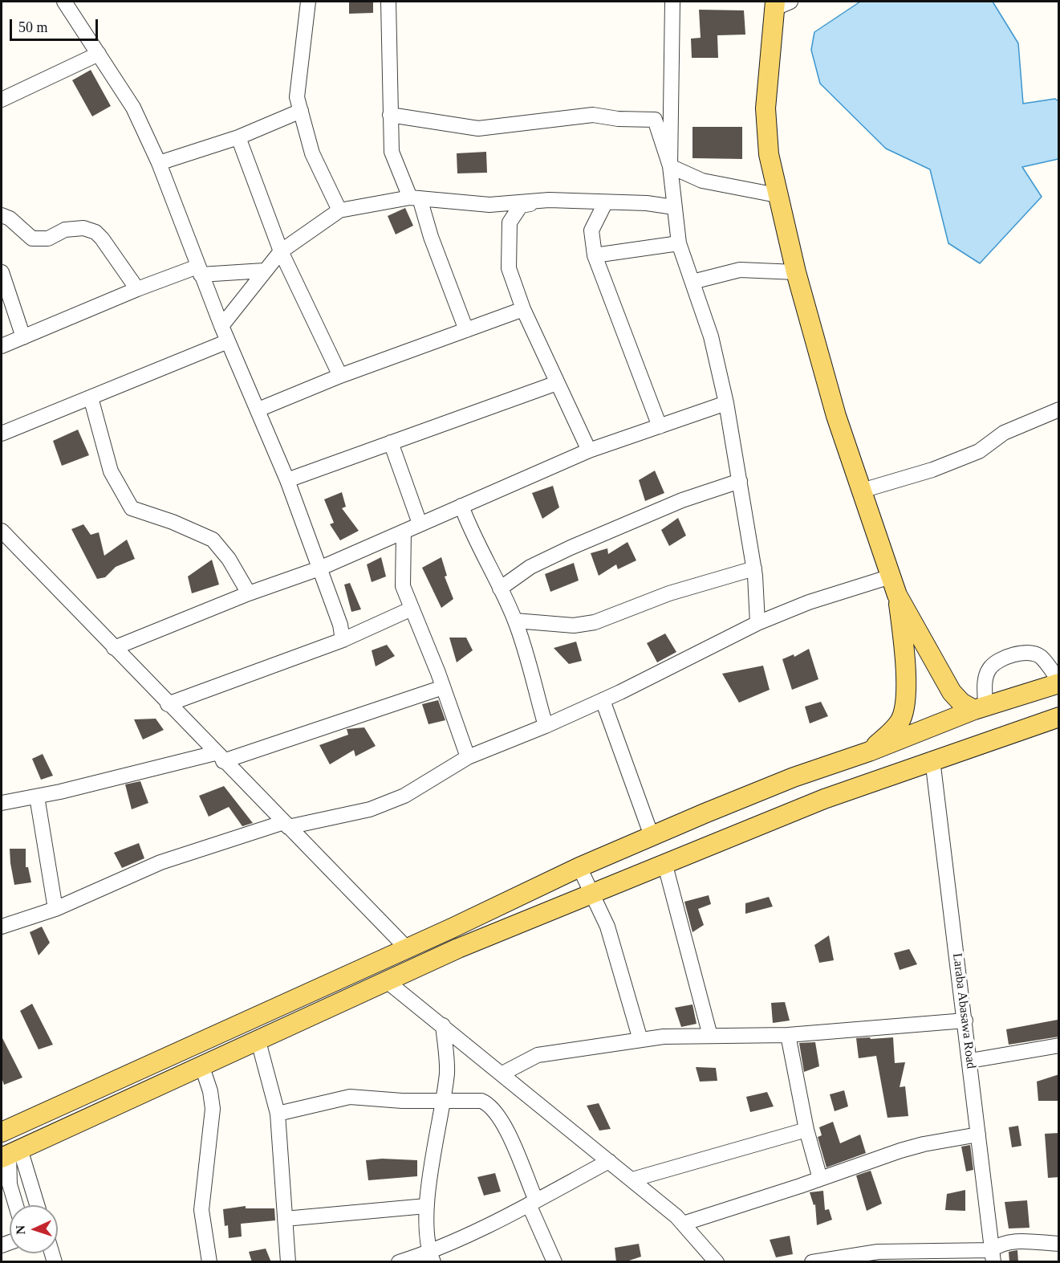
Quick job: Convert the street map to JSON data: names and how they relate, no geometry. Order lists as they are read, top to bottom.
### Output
{
  "streets": {
    "street": ["Laraba Abasawa Road"]
  },
  "scale_bar": "50 m",
  "north": "left"
}
